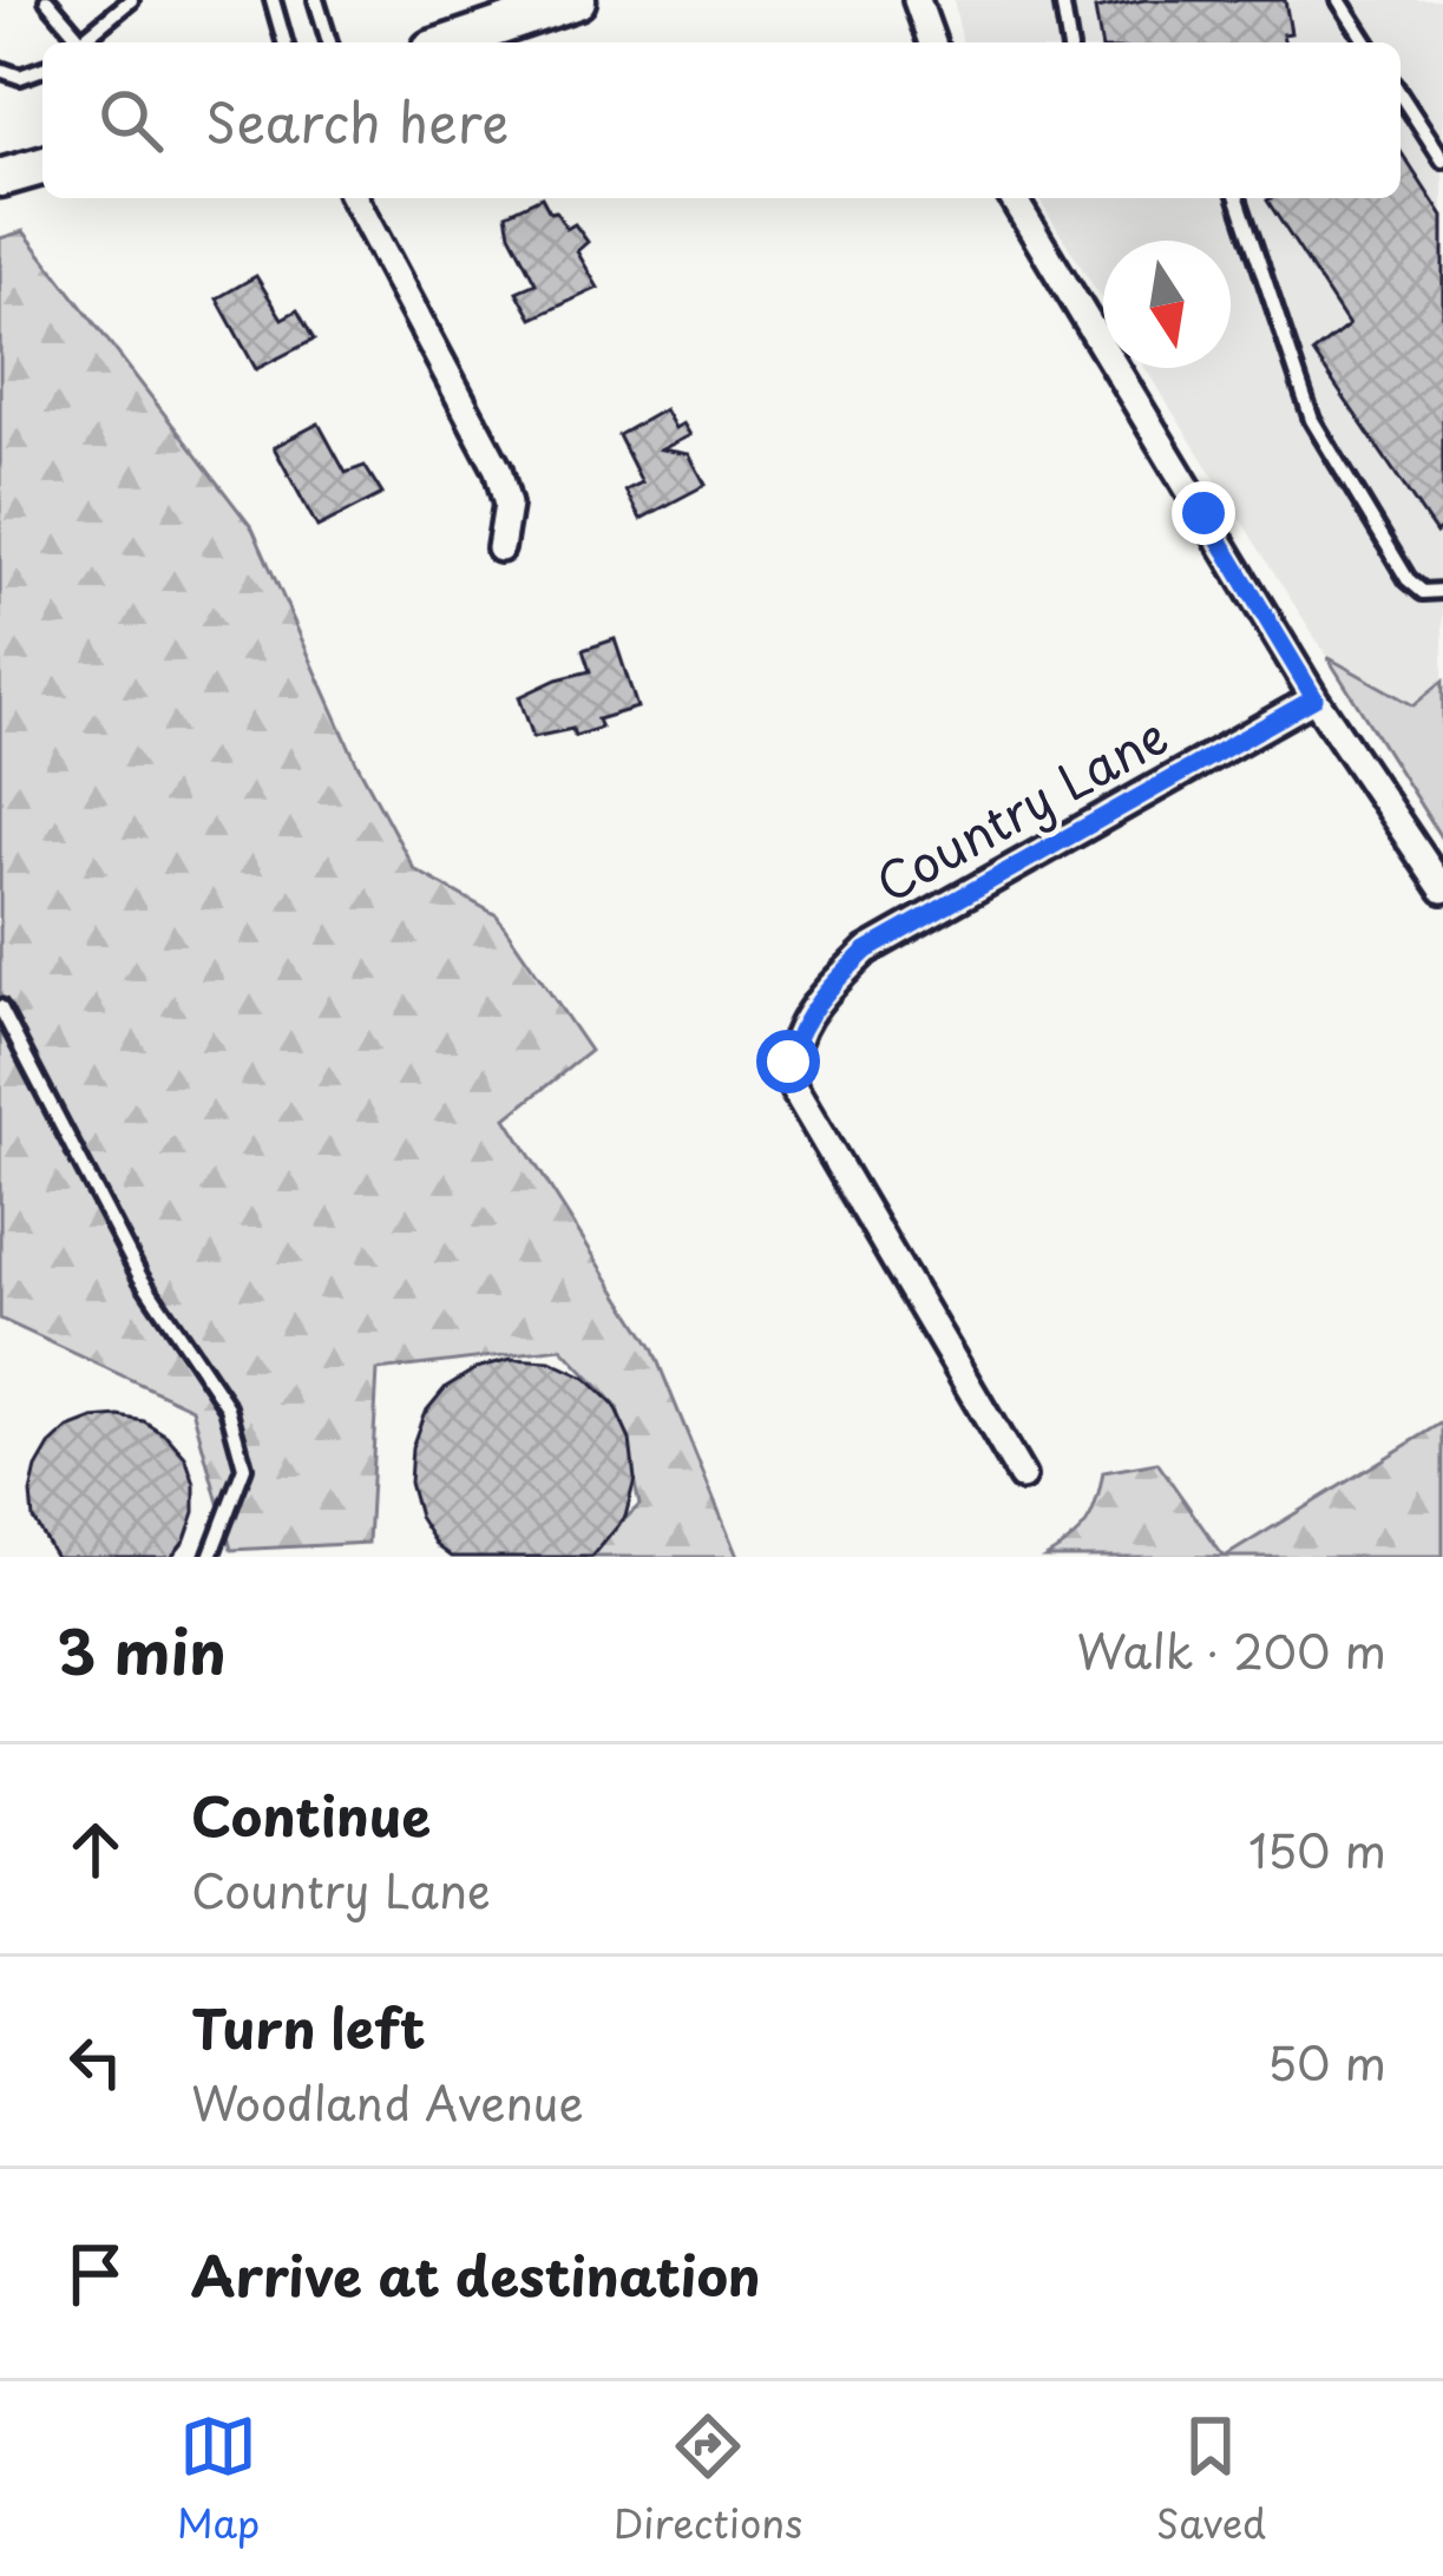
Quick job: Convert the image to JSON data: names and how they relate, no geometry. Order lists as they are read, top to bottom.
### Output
{
  "streets": {
    "street": ["Country Lane"]
  },
  "north": "bottom",
  "page": {
    "search": "Search here",
    "heading": ["3 min", "Walk · 200 m"],
    "list": [
      ["Continue", "Country Lane", "150 m"],
      ["Turn left", "Woodland Avenue", "50 m"],
      "Arrive at destination"
    ],
    "nav": ["Map", "Directions", "Saved"]
  }
}
